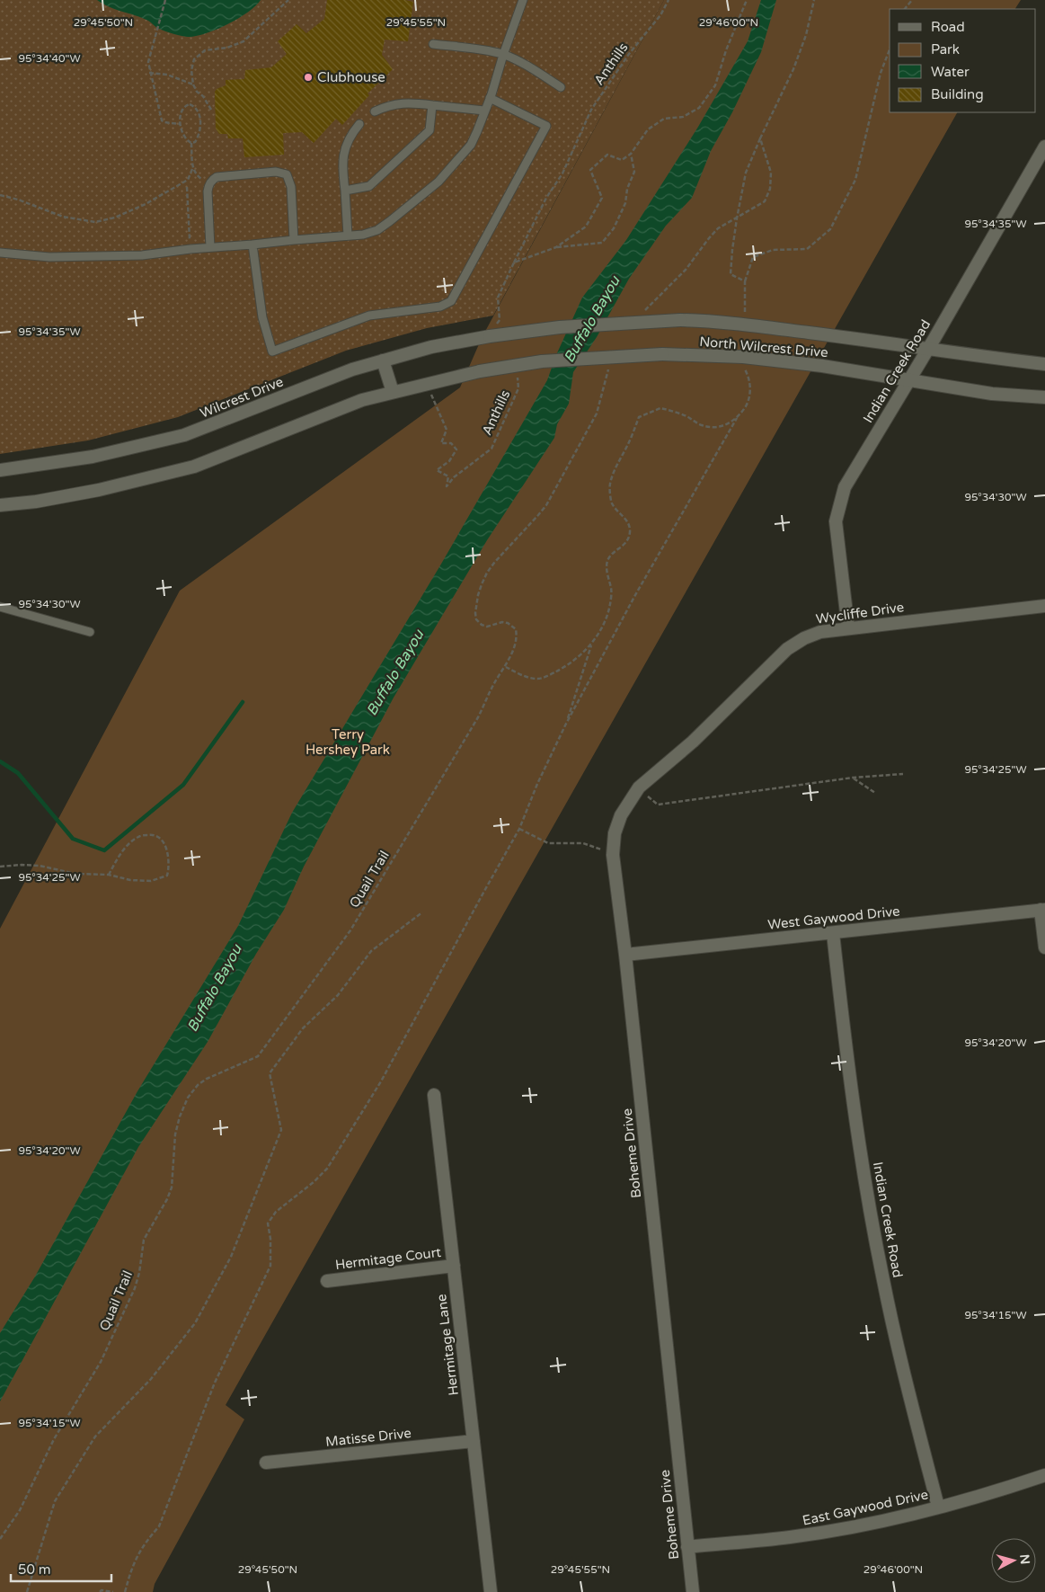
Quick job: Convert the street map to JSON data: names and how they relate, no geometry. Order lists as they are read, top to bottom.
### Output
{
  "streets": {
    "street": [
      "North Wilcrest Drive",
      "Indian Creek Road",
      "Wilcrest Drive",
      "Wycliffe Drive",
      "West Gaywood Drive",
      "Boheme Drive",
      "Hermitage Court",
      "Hermitage Lane",
      "Matisse Drive",
      "East Gaywood Drive"
    ],
    "path": ["Anthills", "Quail Trail"]
  },
  "crossings": [
    ["Anthills", "North Wilcrest Drive"],
    ["North Wilcrest Drive", "Indian Creek Road"],
    ["North Wilcrest Drive", "Wilcrest Drive"],
    ["Indian Creek Road", "Wycliffe Drive"],
    ["Indian Creek Road", "West Gaywood Drive"],
    ["Indian Creek Road", "East Gaywood Drive"],
    ["Wycliffe Drive", "Boheme Drive"],
    ["West Gaywood Drive", "Boheme Drive"],
    ["Boheme Drive", "East Gaywood Drive"],
    ["Hermitage Court", "Hermitage Lane"],
    ["Hermitage Lane", "Matisse Drive"]
  ],
  "water": ["Buffalo Bayou"],
  "parks": ["Terry Hershey Park"],
  "places": ["Clubhouse"],
  "legend": [
    "Road",
    "Park",
    "Water",
    "Building"
  ],
  "scale_bar": "50 m",
  "north": "right",
  "coordinates": [
    "29°45'50\"N",
    "29°45'55\"N",
    "29°46'00\"N",
    "95°34'40\"W",
    "95°34'35\"W",
    "95°34'30\"W",
    "95°34'25\"W",
    "95°34'20\"W",
    "95°34'15\"W"
  ]
}
